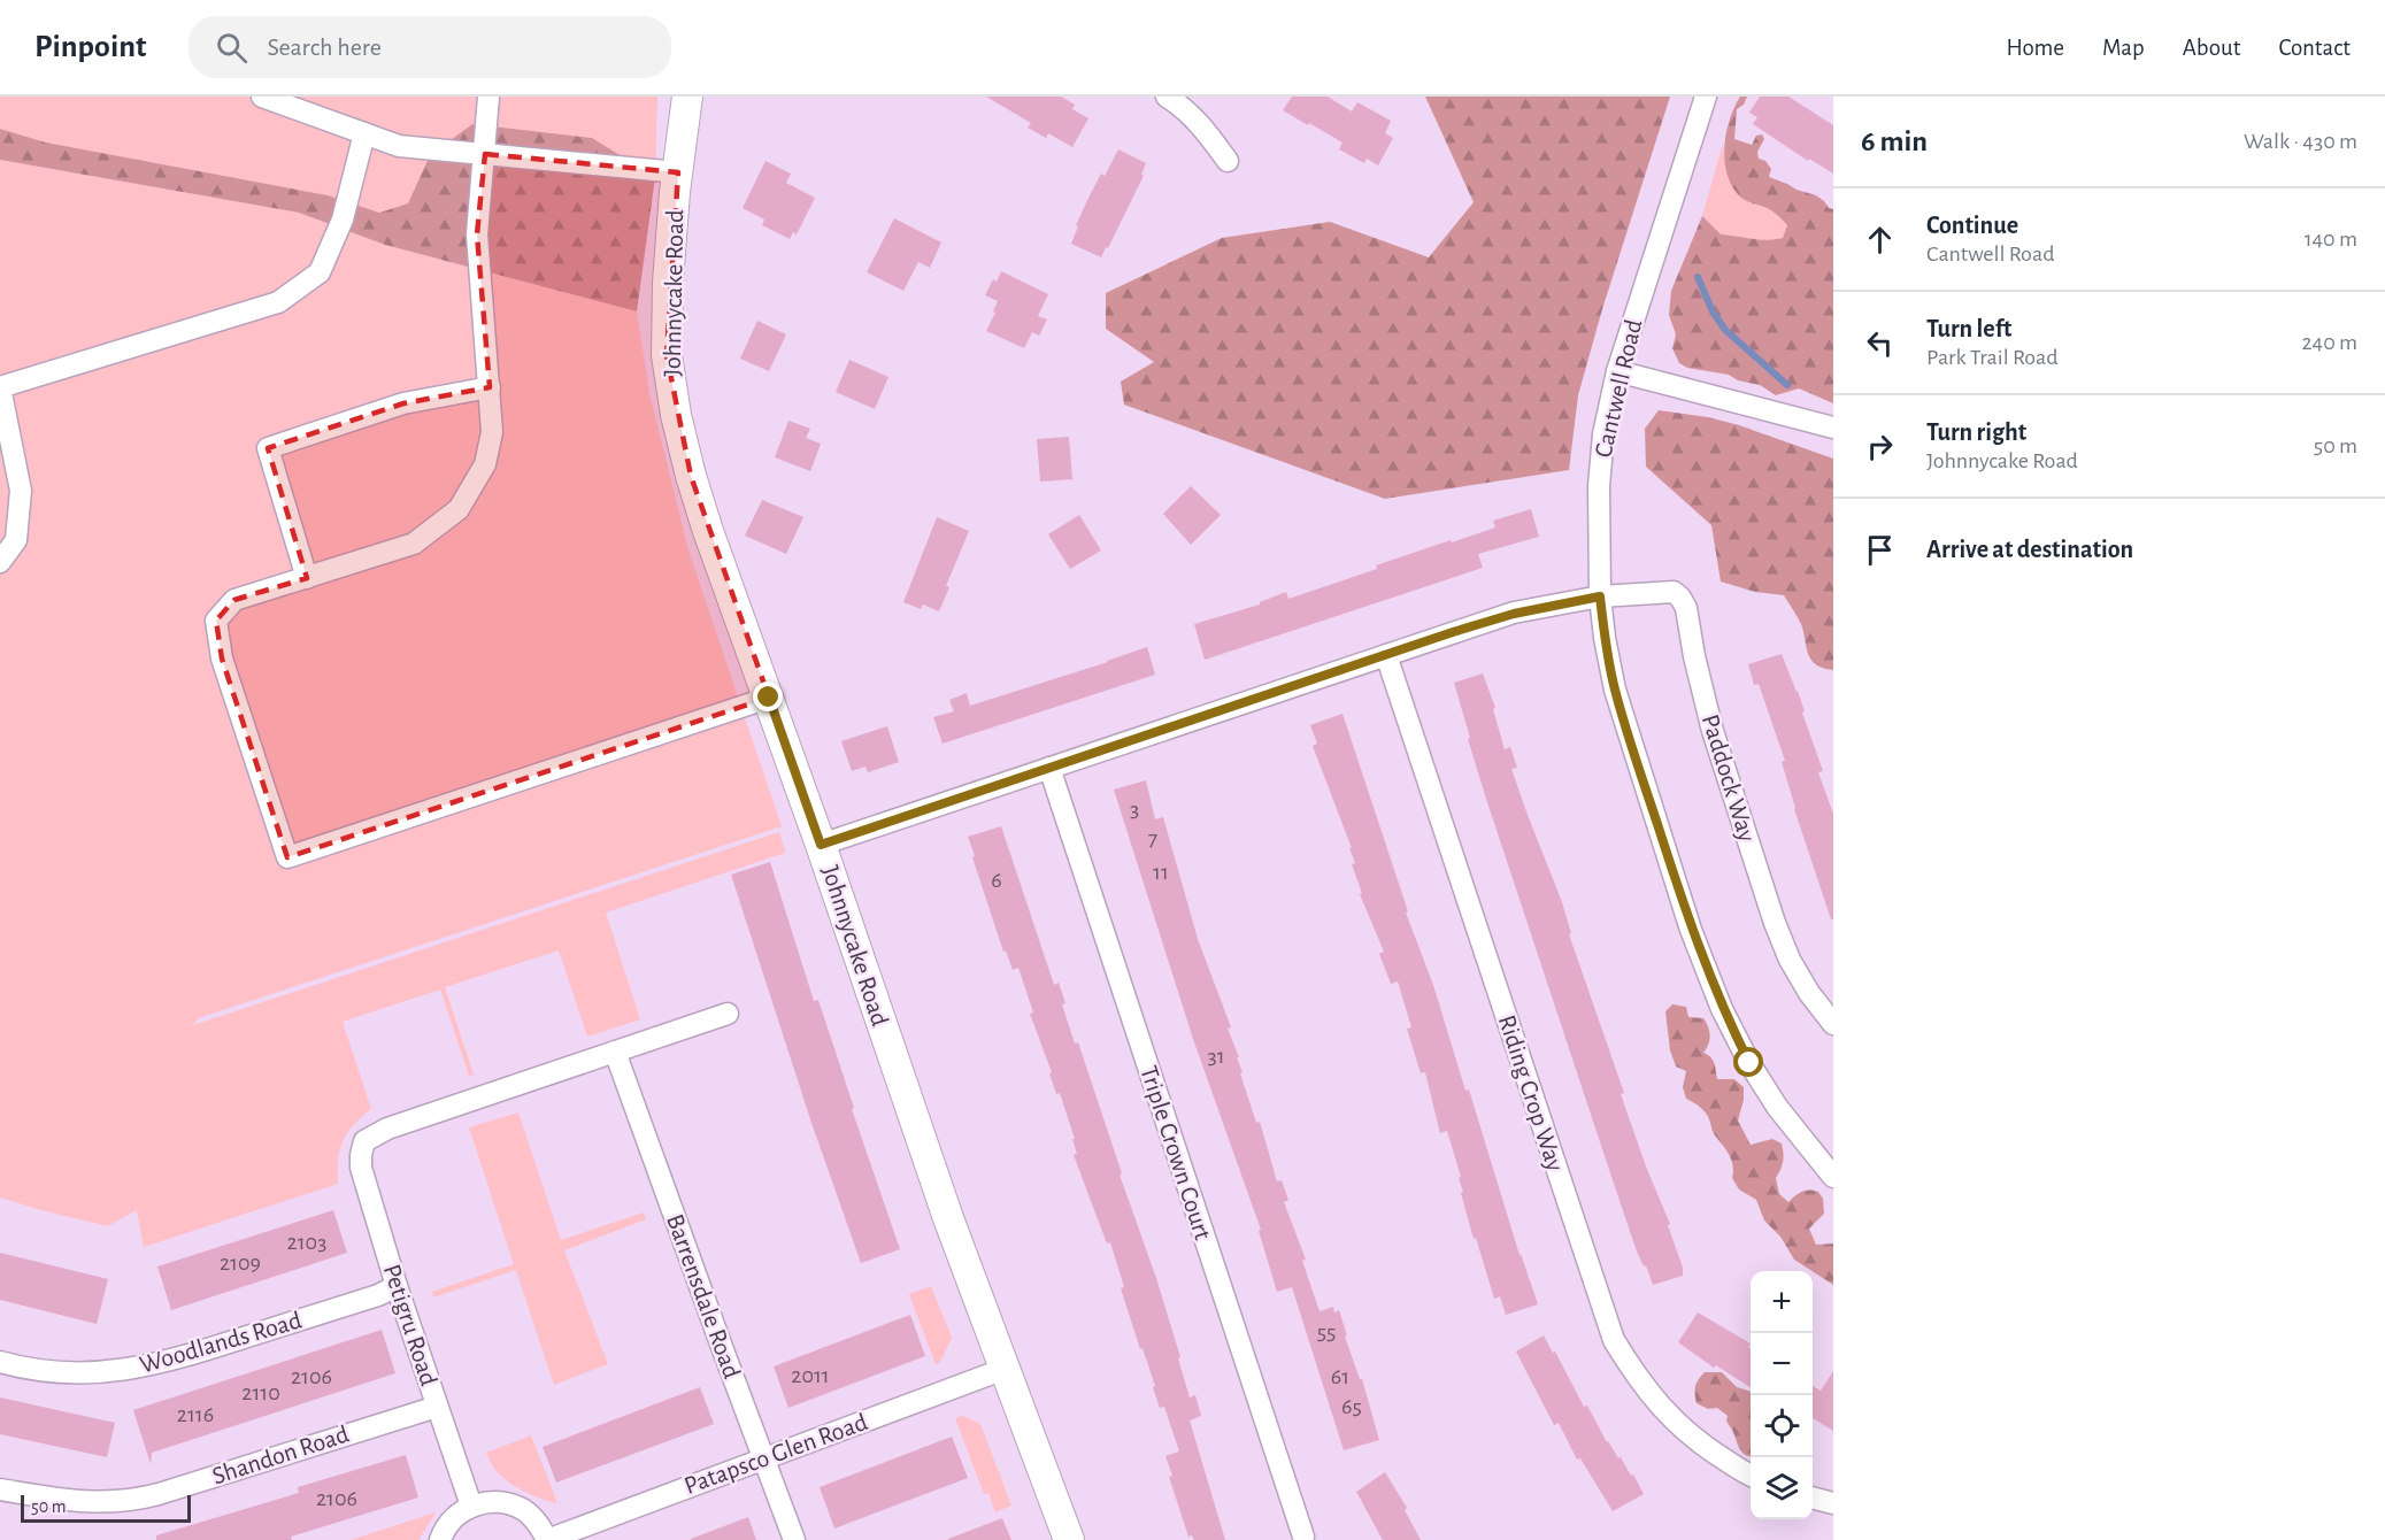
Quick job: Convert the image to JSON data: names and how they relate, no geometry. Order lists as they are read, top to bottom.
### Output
{
  "streets": {
    "street": [
      "Johnnycake Road",
      "Cantwell Road",
      "Paddock Way",
      "Riding Crop Way",
      "Triple Crown Court",
      "Barrensdale Road",
      "Petigru Road",
      "Woodlands Road",
      "Patapsco Glen Road",
      "Shandon Road"
    ]
  },
  "crossings": [
    ["Johnnycake Road", "Patapsco Glen Road"],
    ["Cantwell Road", "Paddock Way"],
    ["Barrensdale Road", "Petigru Road"],
    ["Barrensdale Road", "Patapsco Glen Road"],
    ["Petigru Road", "Woodlands Road"],
    ["Petigru Road", "Shandon Road"]
  ],
  "house_numbers": [
    "3",
    "7",
    "11",
    "6",
    "31",
    "2103",
    "2109",
    "55",
    "2011",
    "2106",
    "61",
    "2110",
    "65",
    "2116",
    "2106"
  ],
  "scale_bar": "50 m",
  "page": {
    "header": "Pinpoint",
    "search": "Search here",
    "nav": [
      "Home",
      "Map",
      "About",
      "Contact"
    ],
    "heading": ["6 min", "Walk · 430 m"],
    "list": [
      ["Continue", "Cantwell Road", "140 m"],
      ["Turn left", "Park Trail Road", "240 m"],
      ["Turn right", "Johnnycake Road", "50 m"],
      "Arrive at destination"
    ],
    "map_buttons": ["+", "−"],
    "scale": "50 m"
  }
}
